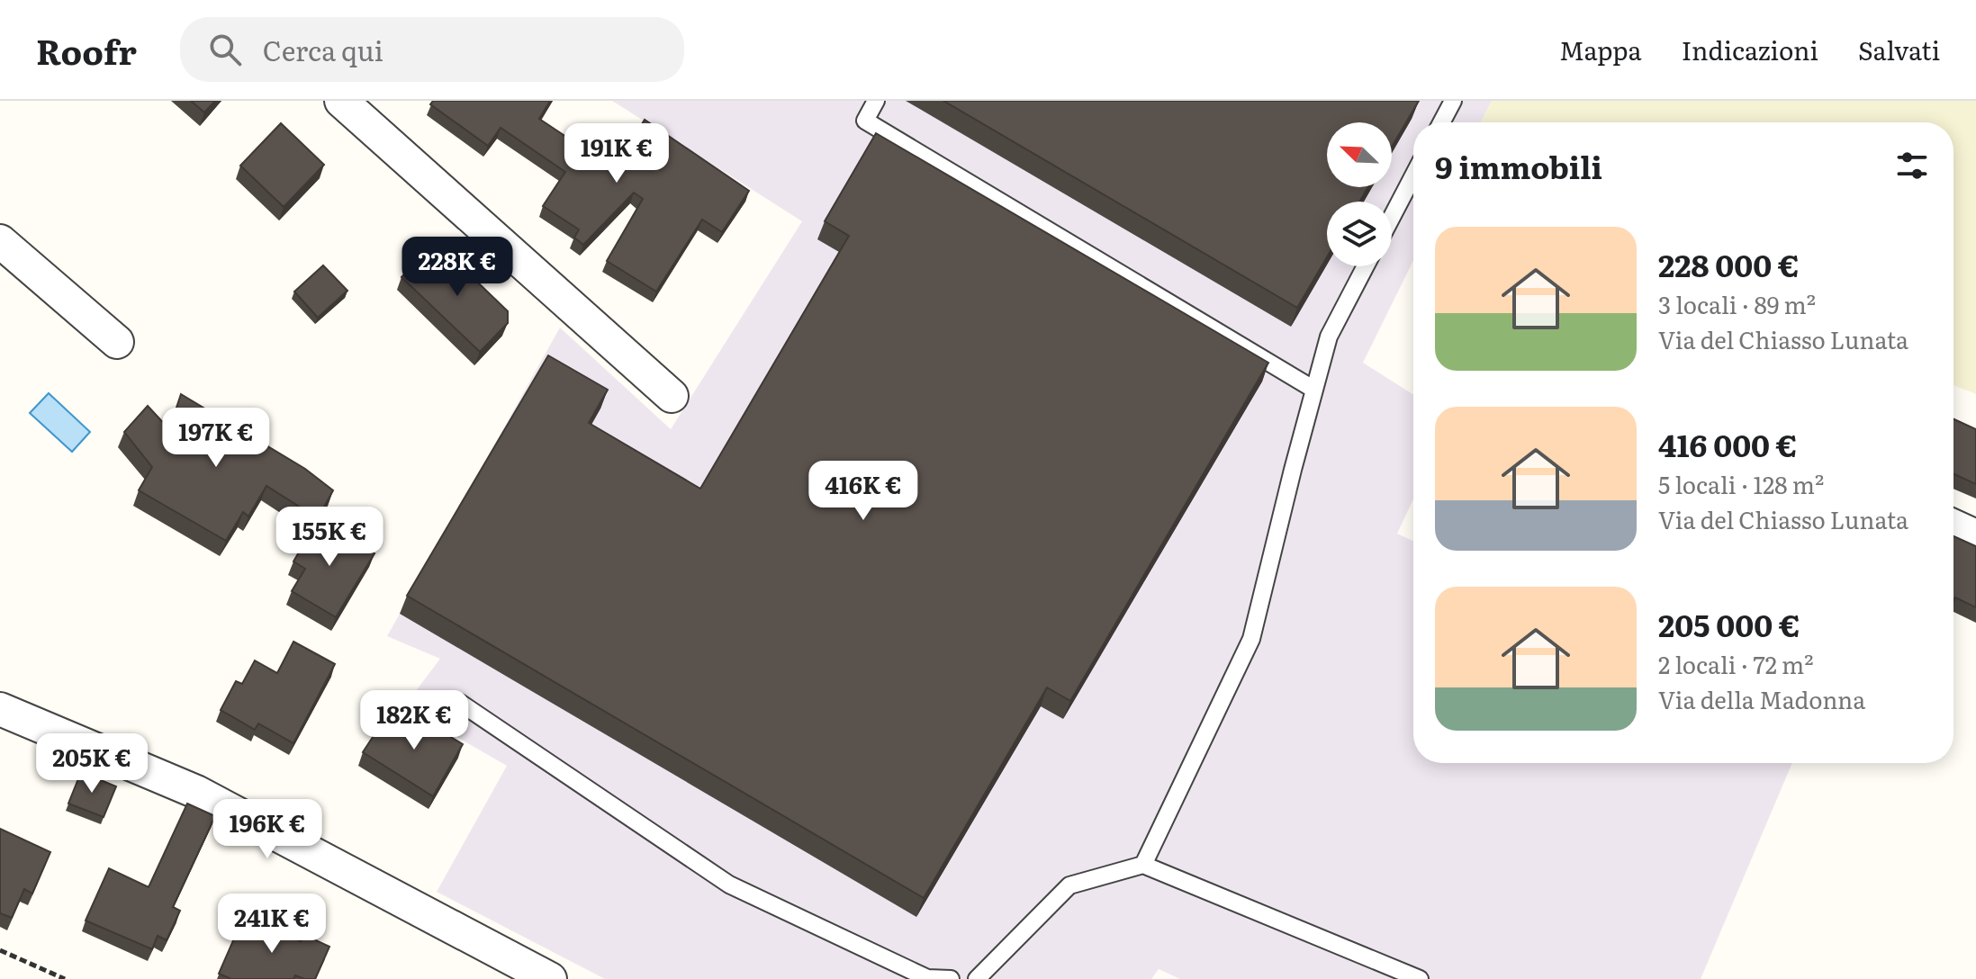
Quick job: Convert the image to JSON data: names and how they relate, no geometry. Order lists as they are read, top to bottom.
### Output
{
  "north": "top left",
  "page": {
    "header": "Roofr",
    "search": "Cerca qui",
    "nav": ["Mappa", "Indicazioni", "Salvati"],
    "heading": "9 immobili",
    "price": [
      "191K €",
      "228K €",
      "197K €",
      "416K €",
      "155K €",
      "182K €",
      "205K €",
      "196K €",
      "241K €"
    ],
    "list": [
      {
        "name": "228 000 €",
        "note": "3 locali · 89 m² · Via del Chiasso Lunata"
      },
      {
        "name": "416 000 €",
        "note": "5 locali · 128 m² · Via del Chiasso Lunata"
      },
      {
        "name": "205 000 €",
        "note": "2 locali · 72 m² · Via della Madonna"
      }
    ]
  }
}
